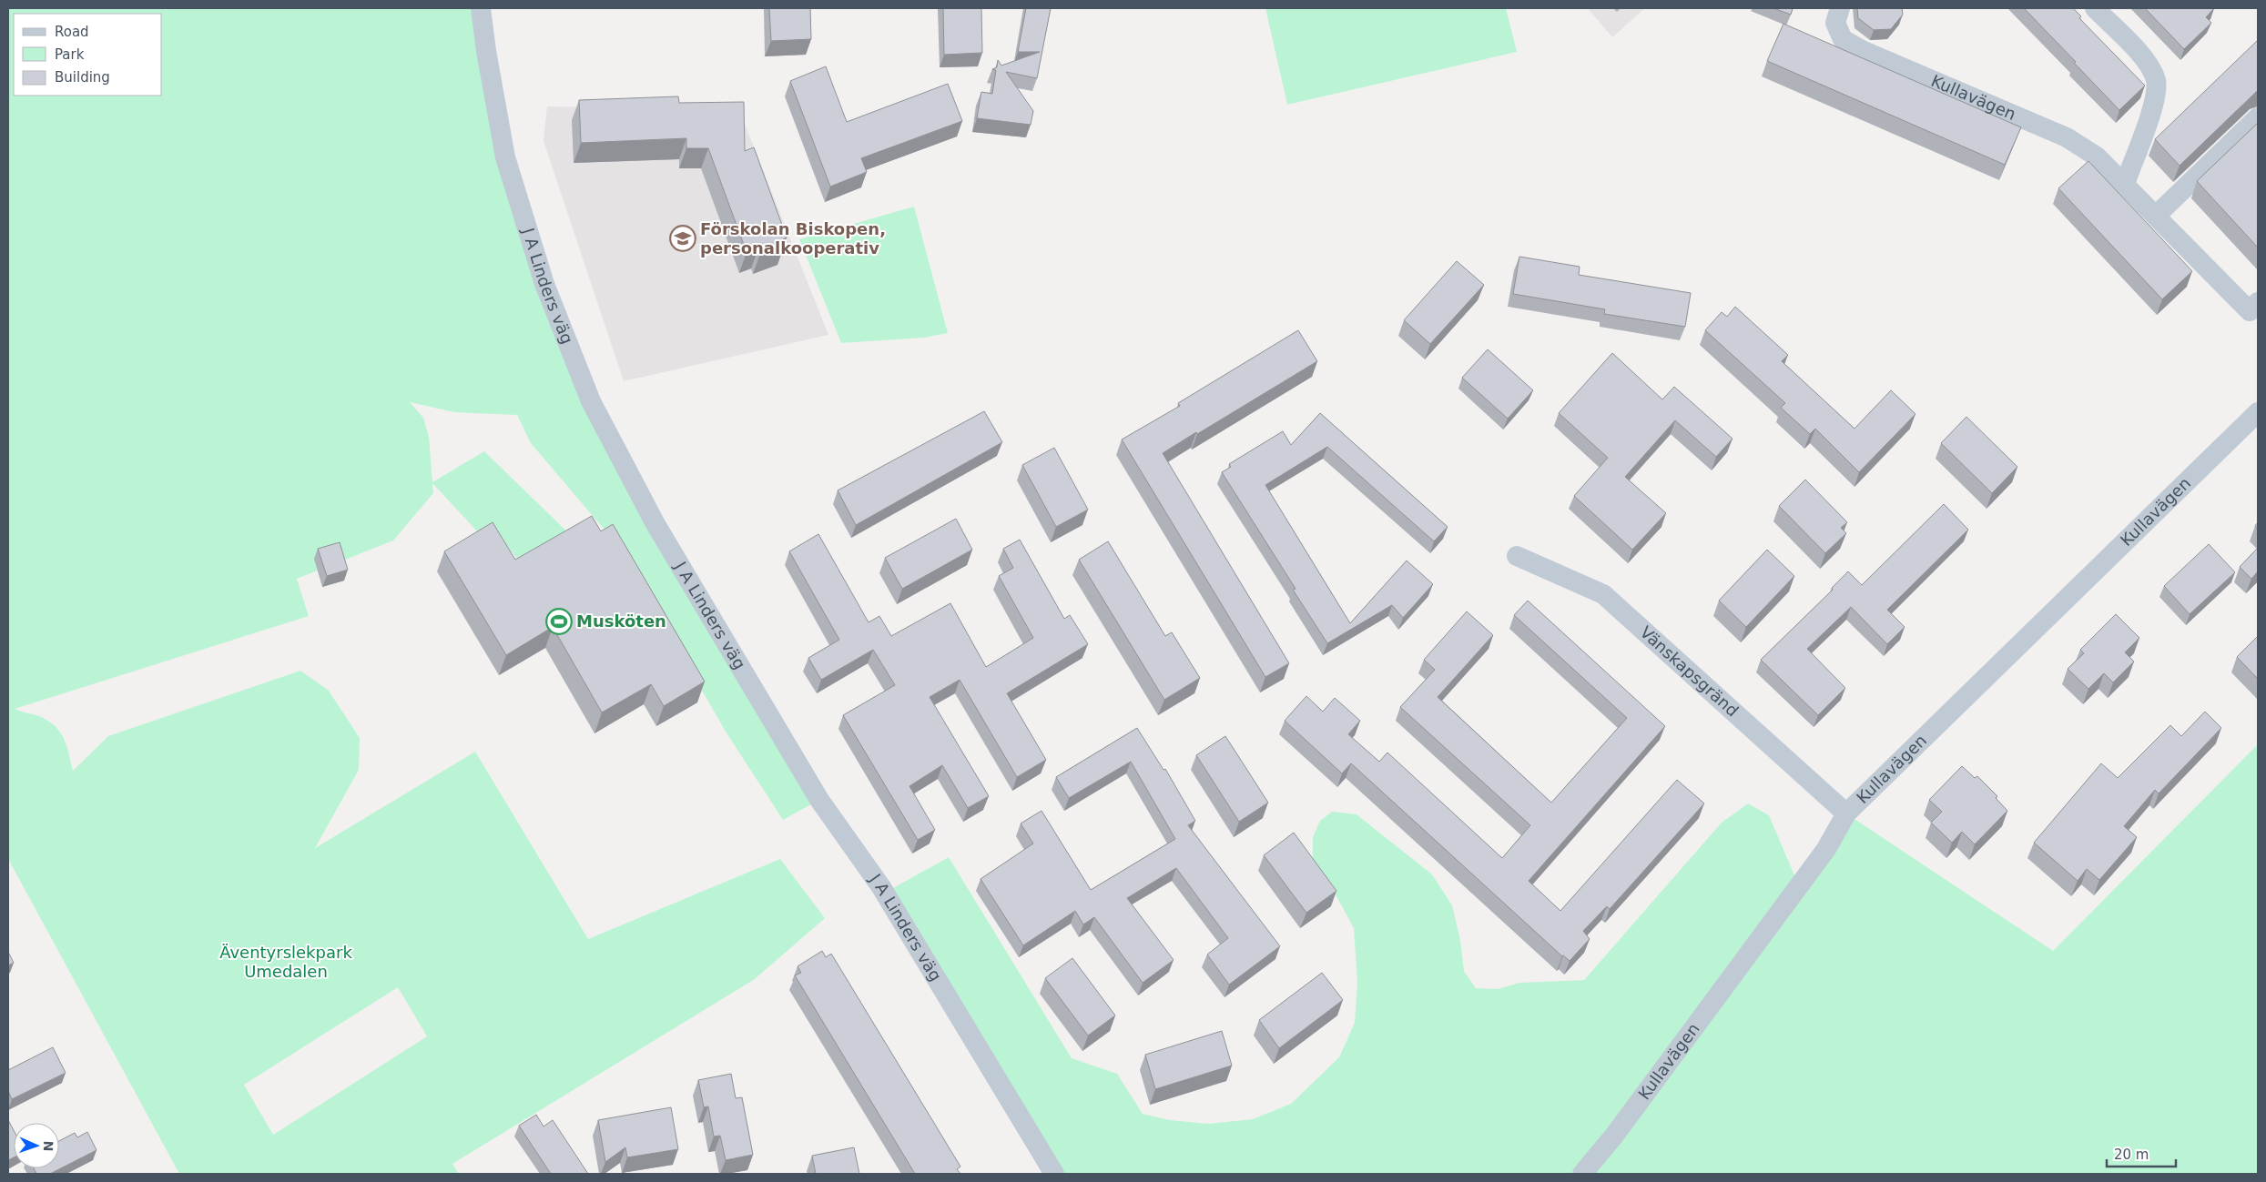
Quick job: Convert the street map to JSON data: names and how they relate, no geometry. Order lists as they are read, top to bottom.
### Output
{
  "streets": {
    "street": ["Kullavägen", "J A Linders väg", "Vänskapsgränd"]
  },
  "crossings": [
    ["Kullavägen", "Vänskapsgränd"]
  ],
  "parks": ["Äventyrslekpark Umedalen"],
  "places": {
    "school or university": ["Förskolan Biskopen, personalkooperativ"],
    "sports": ["Musköten"]
  },
  "legend": ["Road", "Park", "Building"],
  "scale_bar": "20 m",
  "north": "right"
}
